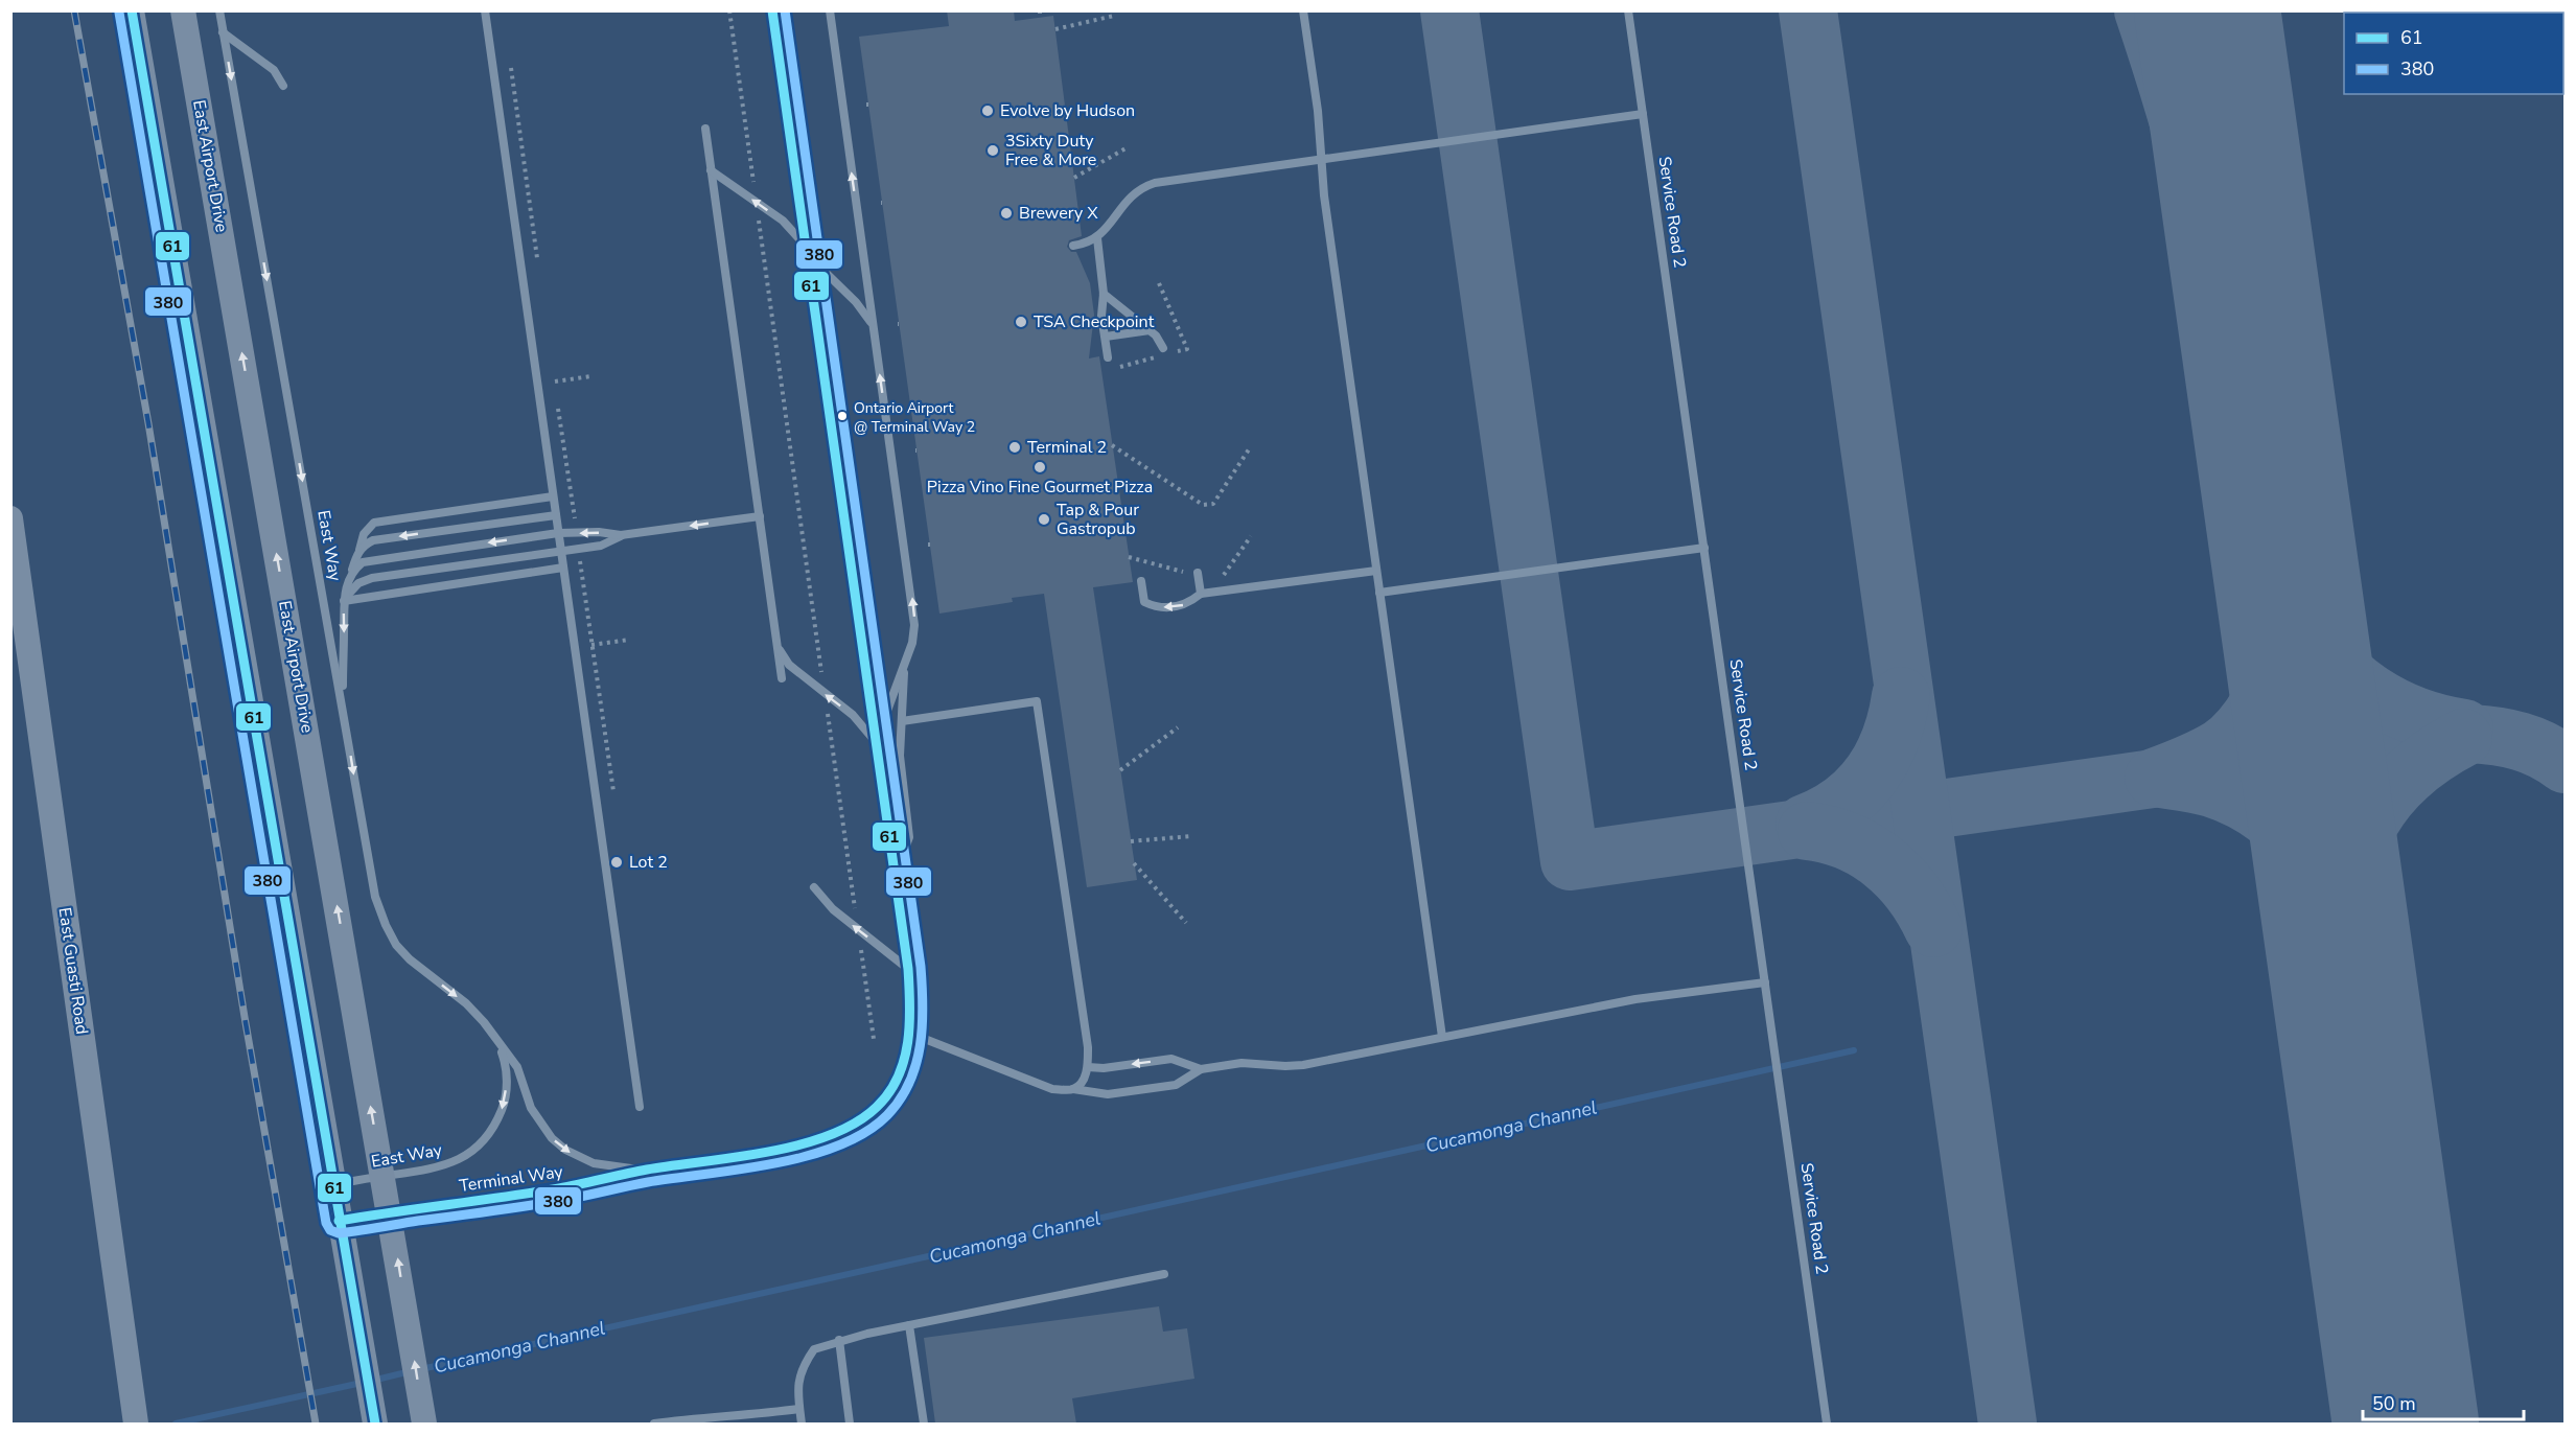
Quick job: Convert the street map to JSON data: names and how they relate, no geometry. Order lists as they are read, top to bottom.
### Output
{
  "streets": {
    "main road": ["East Airport Drive", "East Guasti Road"],
    "lane": ["Service Road 2", "East Way", "Terminal Way"]
  },
  "crossings": [
    ["East Airport Drive", "East Way"],
    ["East Airport Drive", "Terminal Way"],
    ["East Way", "Terminal Way"]
  ],
  "one_way": ["East Way"],
  "water": ["Cucamonga Channel"],
  "places": [
    "Evolve by Hudson",
    "3Sixty Duty Free & More",
    "Brewery X",
    "TSA Checkpoint",
    "Ontario Airport @ Terminal Way 2",
    "Terminal 2",
    "Pizza Vino Fine Gourmet Pizza",
    "Tap & Pour Gastropub",
    "Lot 2"
  ],
  "lines": ["transit line 61", "transit line 380"],
  "legend": ["61", "380"],
  "scale_bar": "50 m"
}
